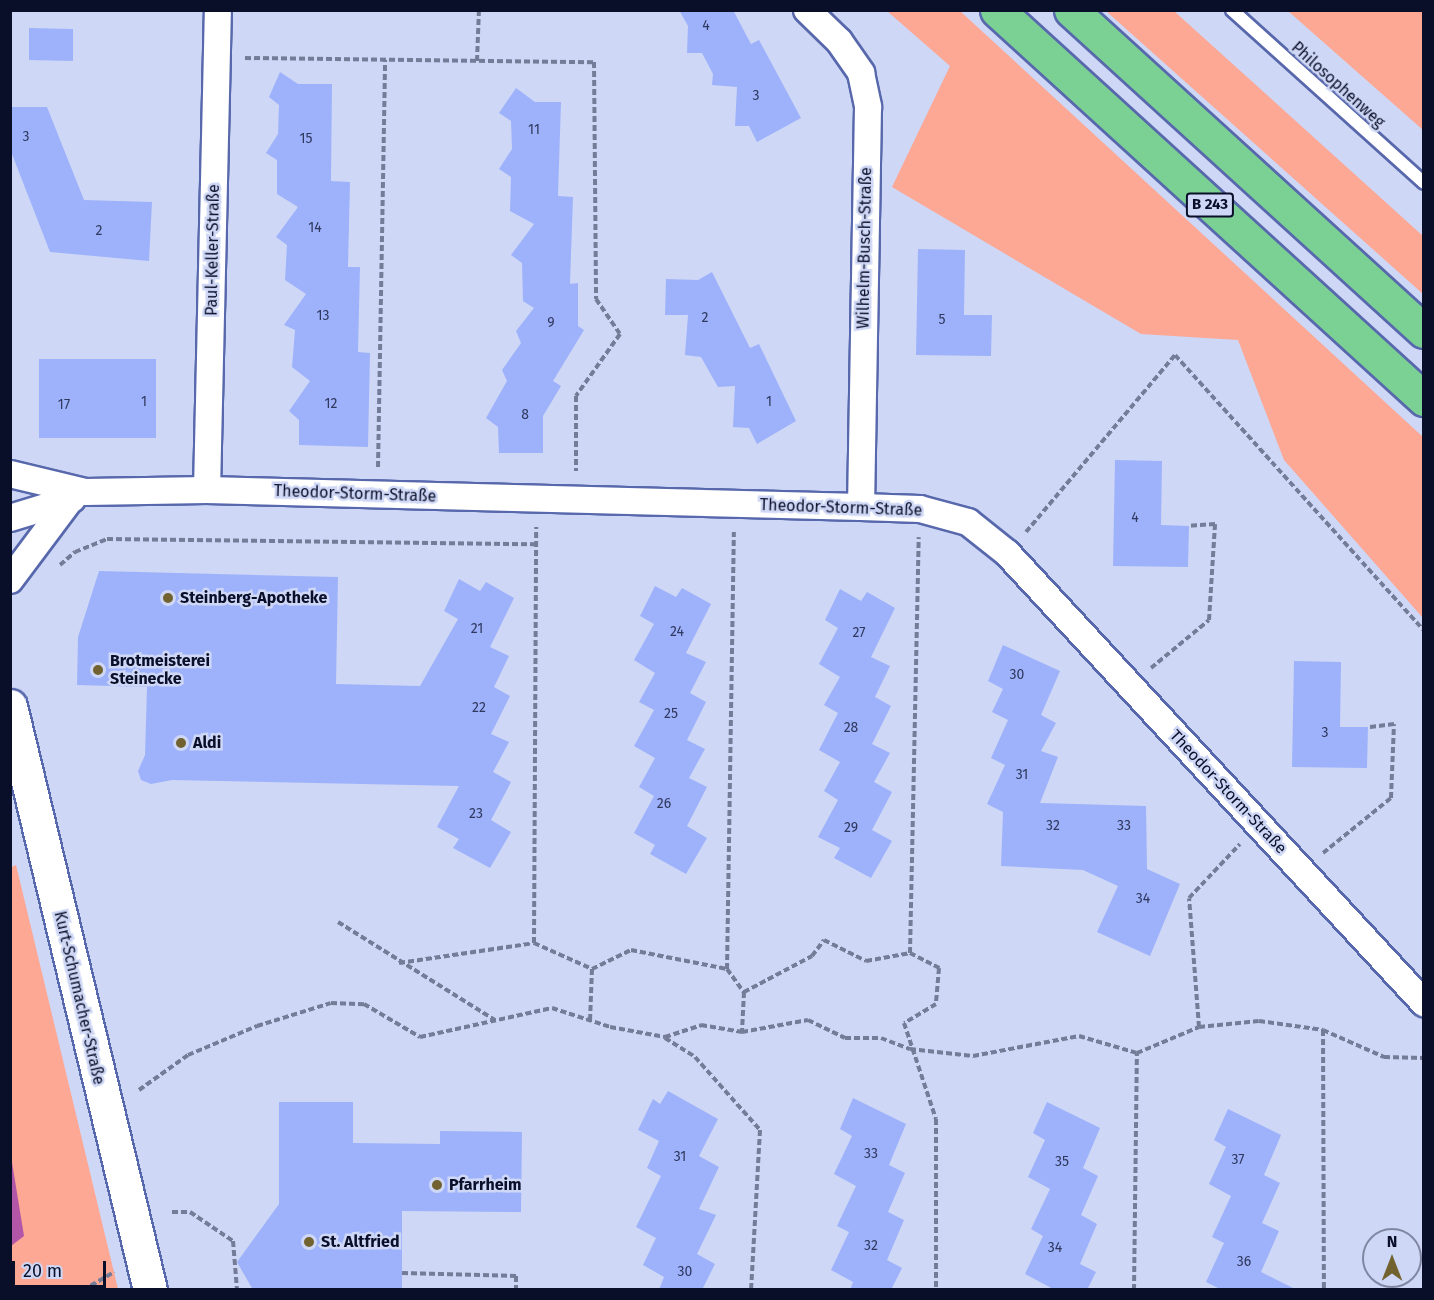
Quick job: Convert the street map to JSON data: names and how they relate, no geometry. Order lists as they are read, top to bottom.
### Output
{
  "streets": {
    "highway": ["B 243"],
    "main road": ["Kurt-Schumacher-Straße"],
    "street": ["Wilhelm-Busch-Straße", "Paul-Keller-Straße", "Theodor-Storm-Straße"],
    "lane": ["Philosophenweg"]
  },
  "crossings": [
    ["Wilhelm-Busch-Straße", "Theodor-Storm-Straße"],
    ["Paul-Keller-Straße", "Theodor-Storm-Straße"]
  ],
  "places": [
    "Steinberg-Apotheke",
    "Brotmeisterei Steinecke",
    "Aldi",
    "Pfarrheim",
    "St. Altfried"
  ],
  "house_numbers": [
    "4",
    "3",
    "11",
    "3",
    "15",
    "14",
    "2",
    "13",
    "2",
    "5",
    "9",
    "1",
    "1",
    "12",
    "17",
    "8",
    "4",
    "21",
    "24",
    "27",
    "30",
    "22",
    "25",
    "28",
    "3",
    "31",
    "26",
    "23",
    "32",
    "33",
    "29",
    "34",
    "33",
    "31",
    "37",
    "35",
    "32",
    "34",
    "36",
    "30"
  ],
  "scale_bar": "20 m",
  "north": "top"
}
